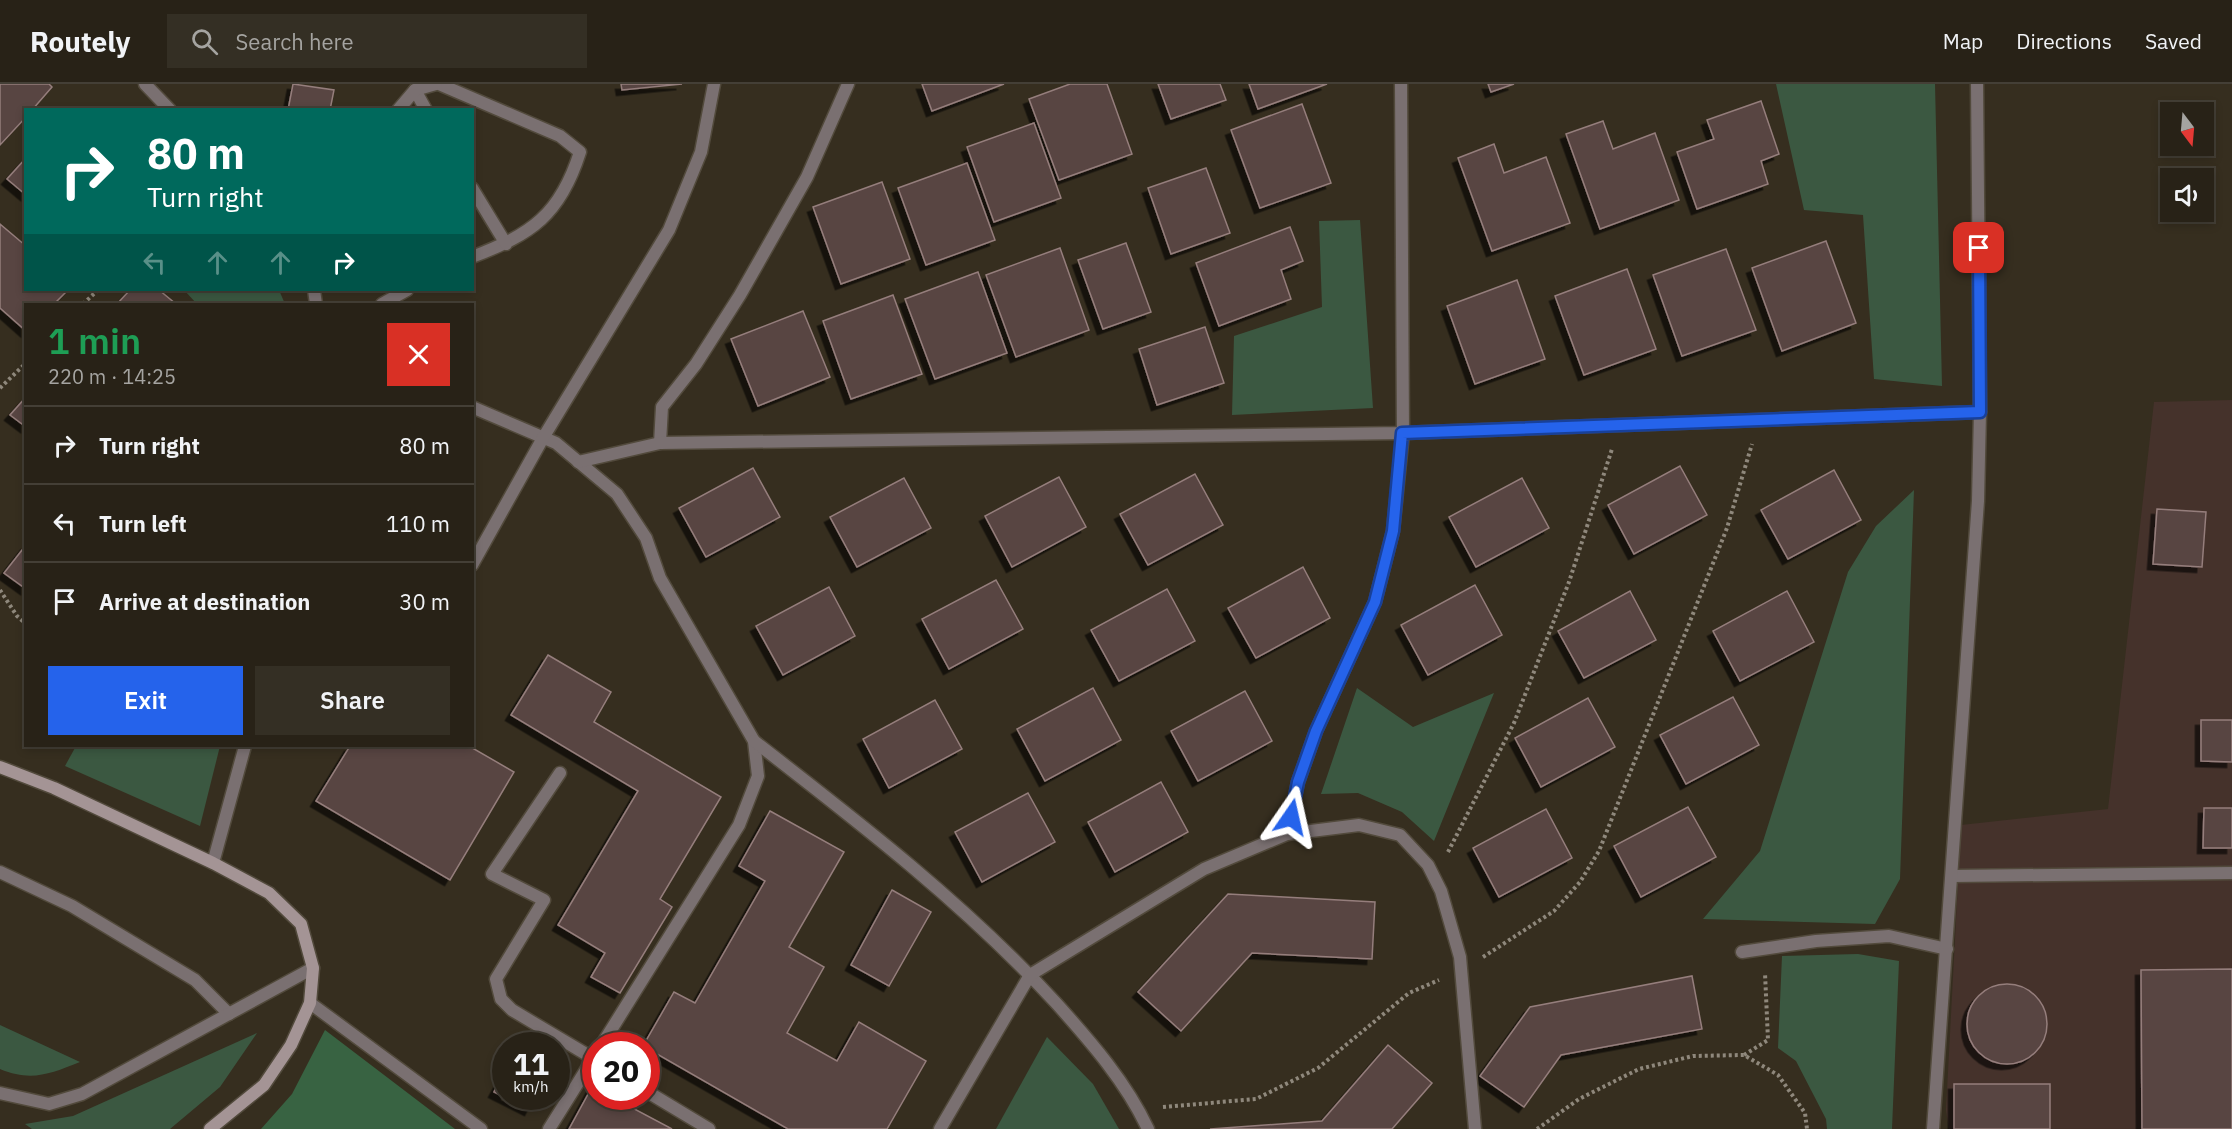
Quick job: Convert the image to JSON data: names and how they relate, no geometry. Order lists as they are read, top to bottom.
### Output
{
  "north": "bottom",
  "page": {
    "header": "Routely",
    "search": "Search here",
    "nav": ["Map", "Directions", "Saved"],
    "turn": ["80 m", "Turn right"],
    "heading": ["1 min", "220 m · 14:25"],
    "list": [
      {
        "name": "Turn right",
        "value": "80 m"
      },
      {
        "name": "Turn left",
        "value": "110 m"
      },
      {
        "name": "Arrive at destination",
        "value": "30 m"
      }
    ],
    "buttons": ["Exit", "Share"],
    "speed": "11 km/h",
    "limit": "20"
  }
}
